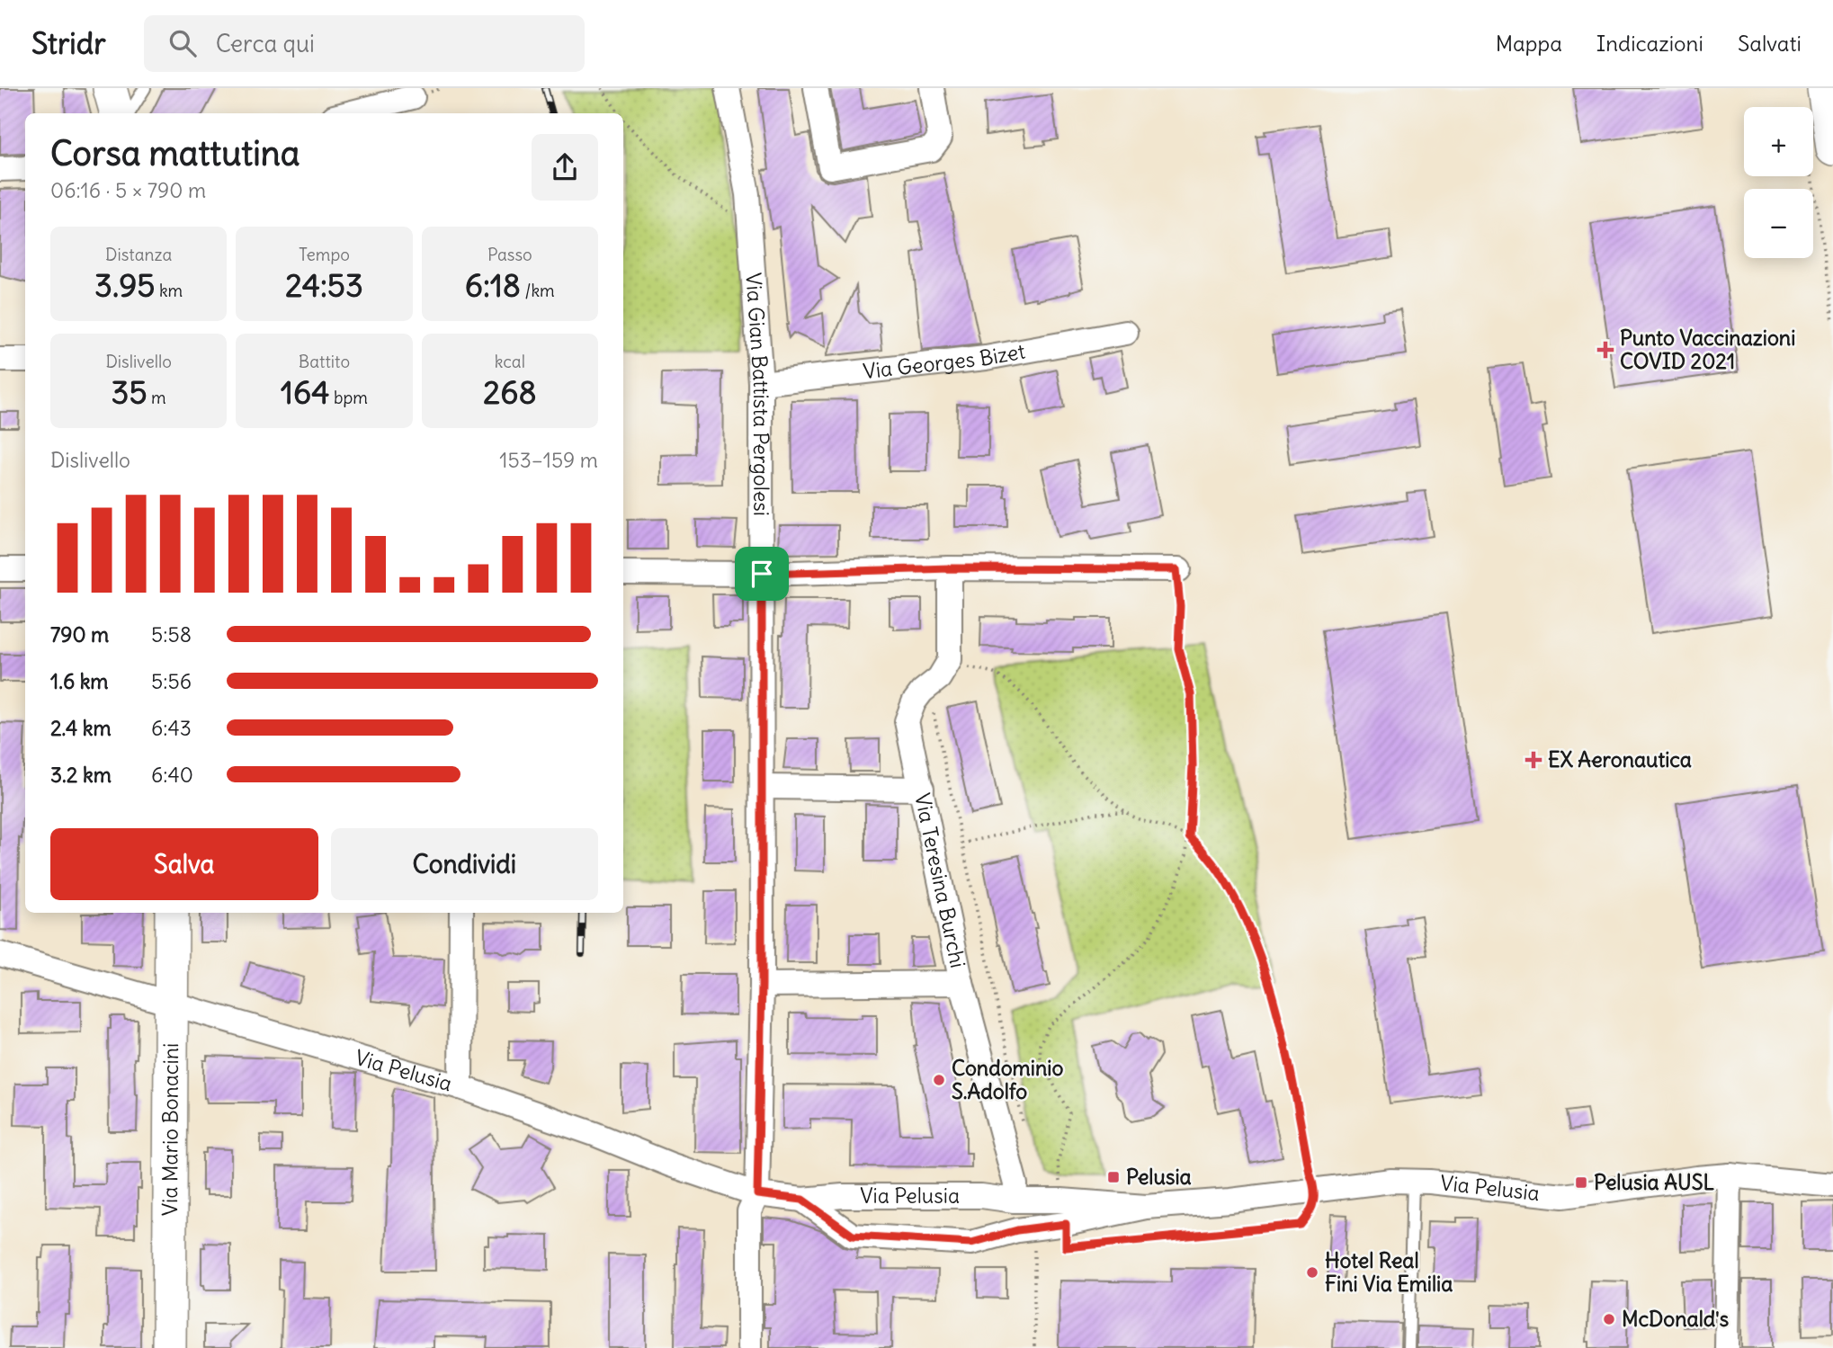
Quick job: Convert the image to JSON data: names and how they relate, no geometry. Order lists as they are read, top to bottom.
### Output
{
  "streets": {
    "main road": ["Via Mario Bonacini"],
    "street": [
      "Via Georges Bizet",
      "Via Gian Battista Pergolesi",
      "Via Teresina Burchi",
      "Via Pelusia"
    ]
  },
  "crossings": [
    ["Via Georges Bizet", "Via Gian Battista Pergolesi"],
    ["Via Gian Battista Pergolesi", "Via Pelusia"],
    ["Via Teresina Burchi", "Via Pelusia"],
    ["Via Pelusia", "Via Mario Bonacini"]
  ],
  "places": {
    "health": ["Punto Vaccinazioni COVID 2021", "EX Aeronautica"],
    "other": ["Condominio S.Adolfo", "Hotel Real Fini Via Emilia", "McDonald's"],
    "transit": ["Pelusia", "Pelusia AUSL"]
  },
  "page": {
    "header": "Stridr",
    "search": "Cerca qui",
    "nav": ["Mappa", "Indicazioni", "Salvati"],
    "map_buttons": ["+", "−"],
    "heading": ["Corsa mattutina", "06:16 · 5 × 790 m"],
    "stats": [
      ["Distanza", "3.95 km"],
      ["Tempo", "24:53"],
      ["Passo", "6:18 /km"],
      ["Dislivello", "35 m"],
      ["Battito", "164 bpm"],
      ["kcal", "268"]
    ],
    "chart": ["Dislivello", "153–159 m"],
    "list": [
      {
        "name": "790 m",
        "note": "5:58"
      },
      {
        "name": "1.6 km",
        "note": "5:56"
      },
      {
        "name": "2.4 km",
        "note": "6:43"
      },
      {
        "name": "3.2 km",
        "note": "6:40"
      }
    ],
    "buttons": ["Salva", "Condividi"]
  }
}
